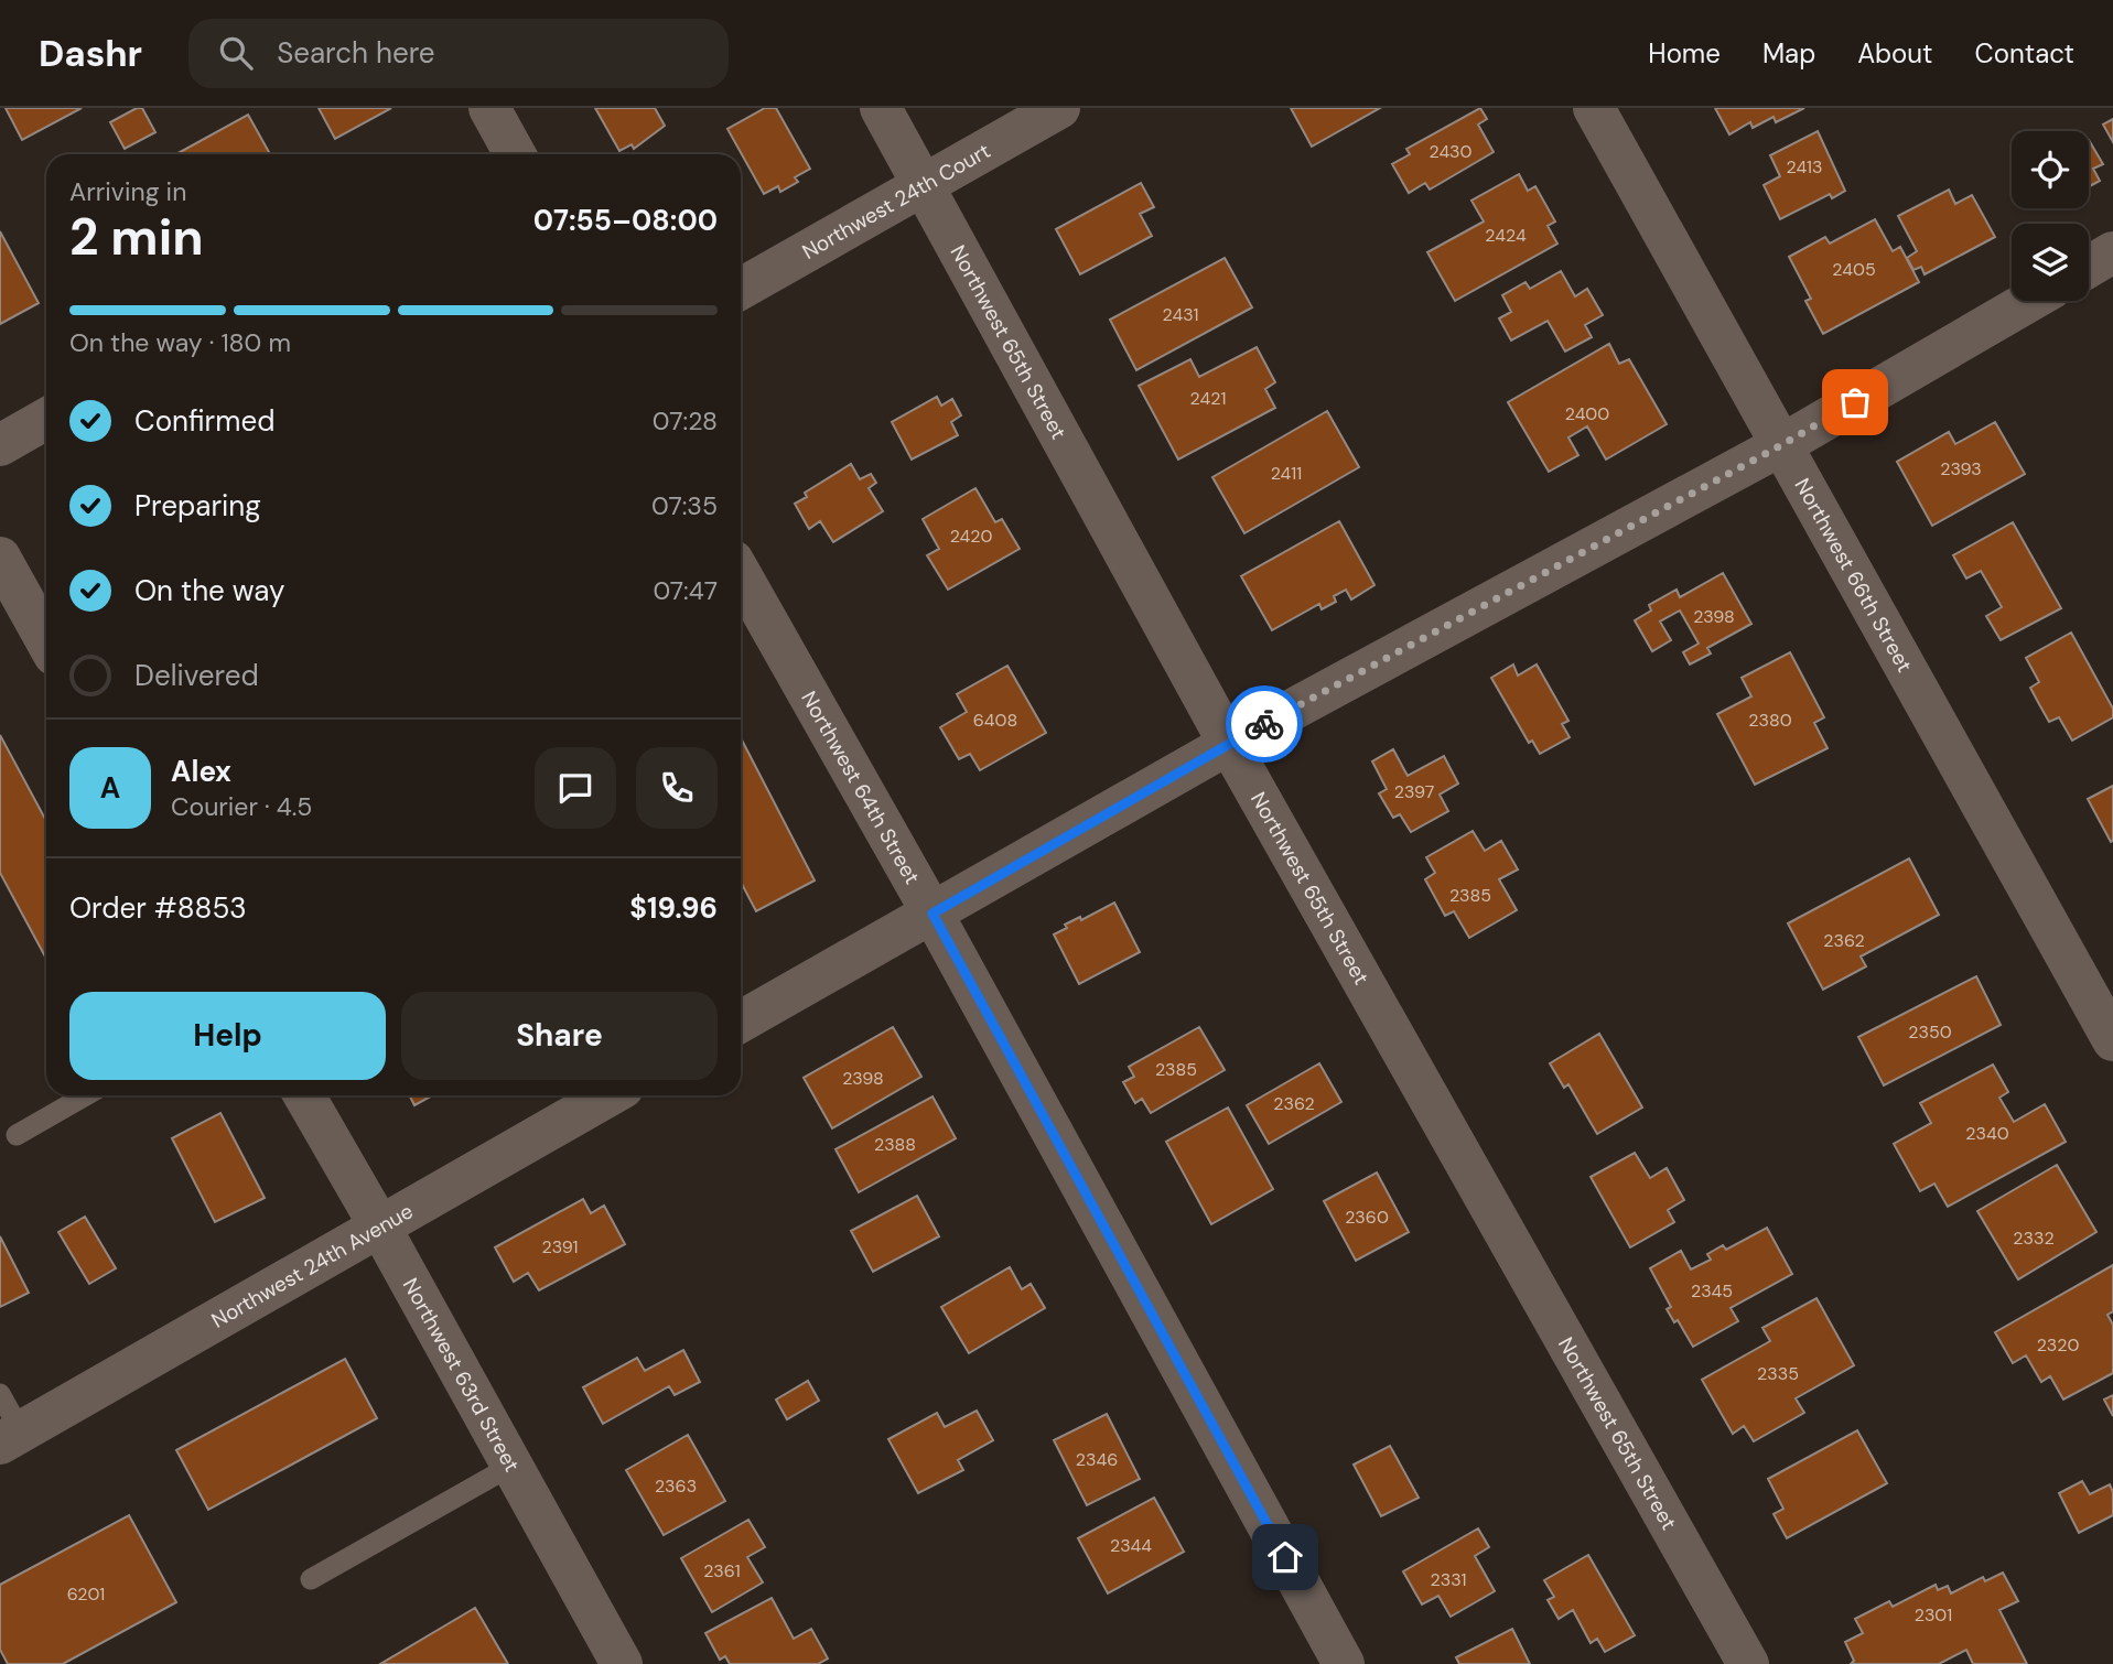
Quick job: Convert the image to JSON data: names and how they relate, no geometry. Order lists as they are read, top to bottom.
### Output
{
  "streets": {
    "street": [
      "Northwest 24th Court",
      "Northwest 65th Street",
      "Northwest 66th Street",
      "Northwest 64th Street",
      "Northwest 24th Avenue",
      "Northwest 63rd Street"
    ]
  },
  "crossings": [
    ["Northwest 24th Court", "Northwest 65th Street"],
    ["Northwest 24th Avenue", "Northwest 63rd Street"]
  ],
  "house_numbers": [
    "2430",
    "2413",
    "2424",
    "2405",
    "2431",
    "2421",
    "2400",
    "2393",
    "2411",
    "2420",
    "2398",
    "6408",
    "2380",
    "2397",
    "2385",
    "2362",
    "2350",
    "2385",
    "2398",
    "2362",
    "2340",
    "2388",
    "2360",
    "2332",
    "2391",
    "2345",
    "2320",
    "2335",
    "2346",
    "2363",
    "2344",
    "2361",
    "2331",
    "6201",
    "2301"
  ],
  "page": {
    "header": "Dashr",
    "search": "Search here",
    "nav": [
      "Home",
      "Map",
      "About",
      "Contact"
    ],
    "heading": ["2 min", "Arriving in", "07:55–08:00"],
    "panel": [
      "Alex",
      "Courier · 4.5",
      "Order #8853",
      "$19.96"
    ],
    "bar": "On the way · 180 m",
    "list": [
      ["Confirmed", "07:28"],
      ["Preparing", "07:35"],
      ["On the way", "07:47"],
      "Delivered"
    ],
    "round": "A",
    "buttons": ["Help", "Share"]
  }
}
